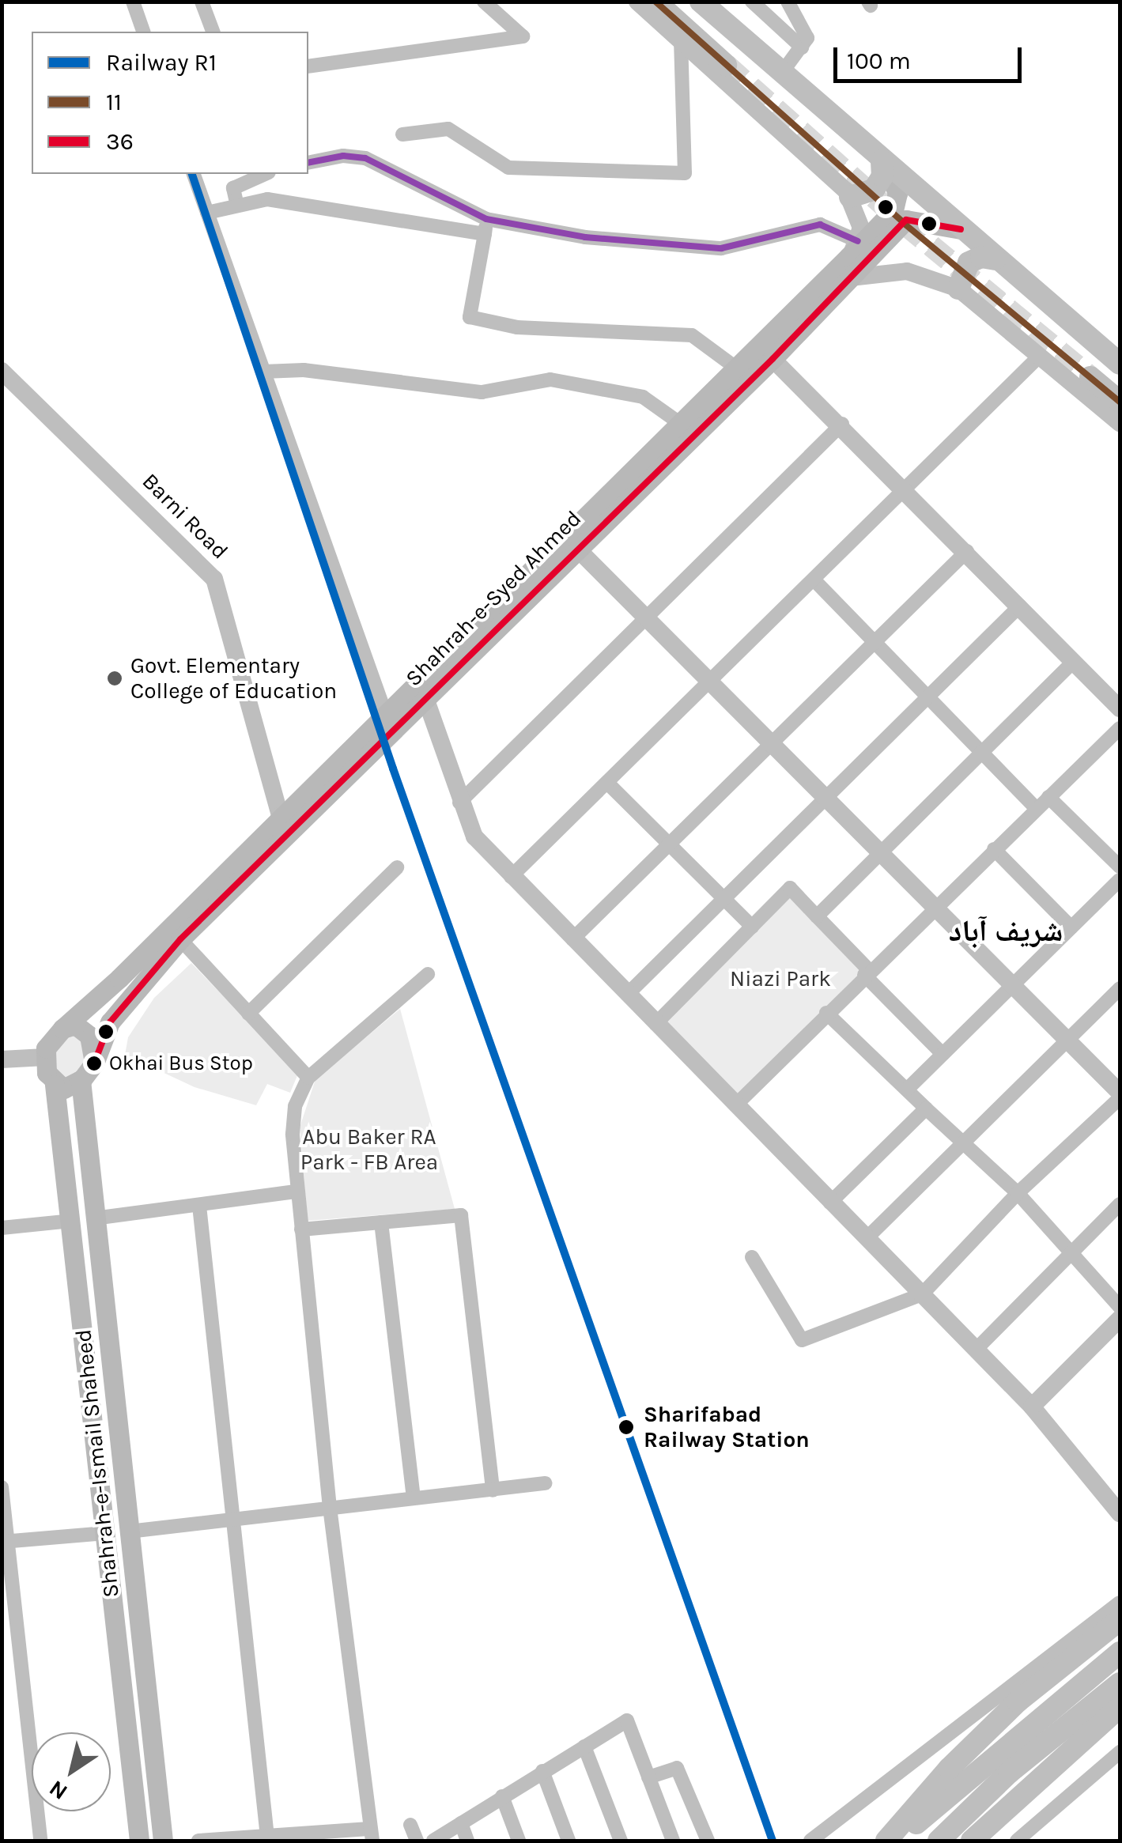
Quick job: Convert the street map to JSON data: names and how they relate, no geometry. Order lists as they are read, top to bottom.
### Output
{
  "streets": {
    "main road": ["Shahrah-e-Syed Ahmed", "Shahrah-e-Ismail Shaheed"],
    "street": ["Barni Road"]
  },
  "crossings": [
    ["Barni Road", "Shahrah-e-Syed Ahmed"],
    ["Shahrah-e-Syed Ahmed", "Shahrah-e-Ismail Shaheed"]
  ],
  "districts": ["شريف آباد"],
  "parks": ["Niazi Park", "Abu Baker RA Park - FB Area"],
  "places": ["Govt. Elementary College of Education", "Okhai Bus Stop", "Sharifabad Railway Station"],
  "lines": ["transit line 11", "rail line R1", "transit line 36"],
  "legend": ["Railway R1", "11", "36"],
  "scale_bar": "100 m",
  "north": "bottom left"
}
